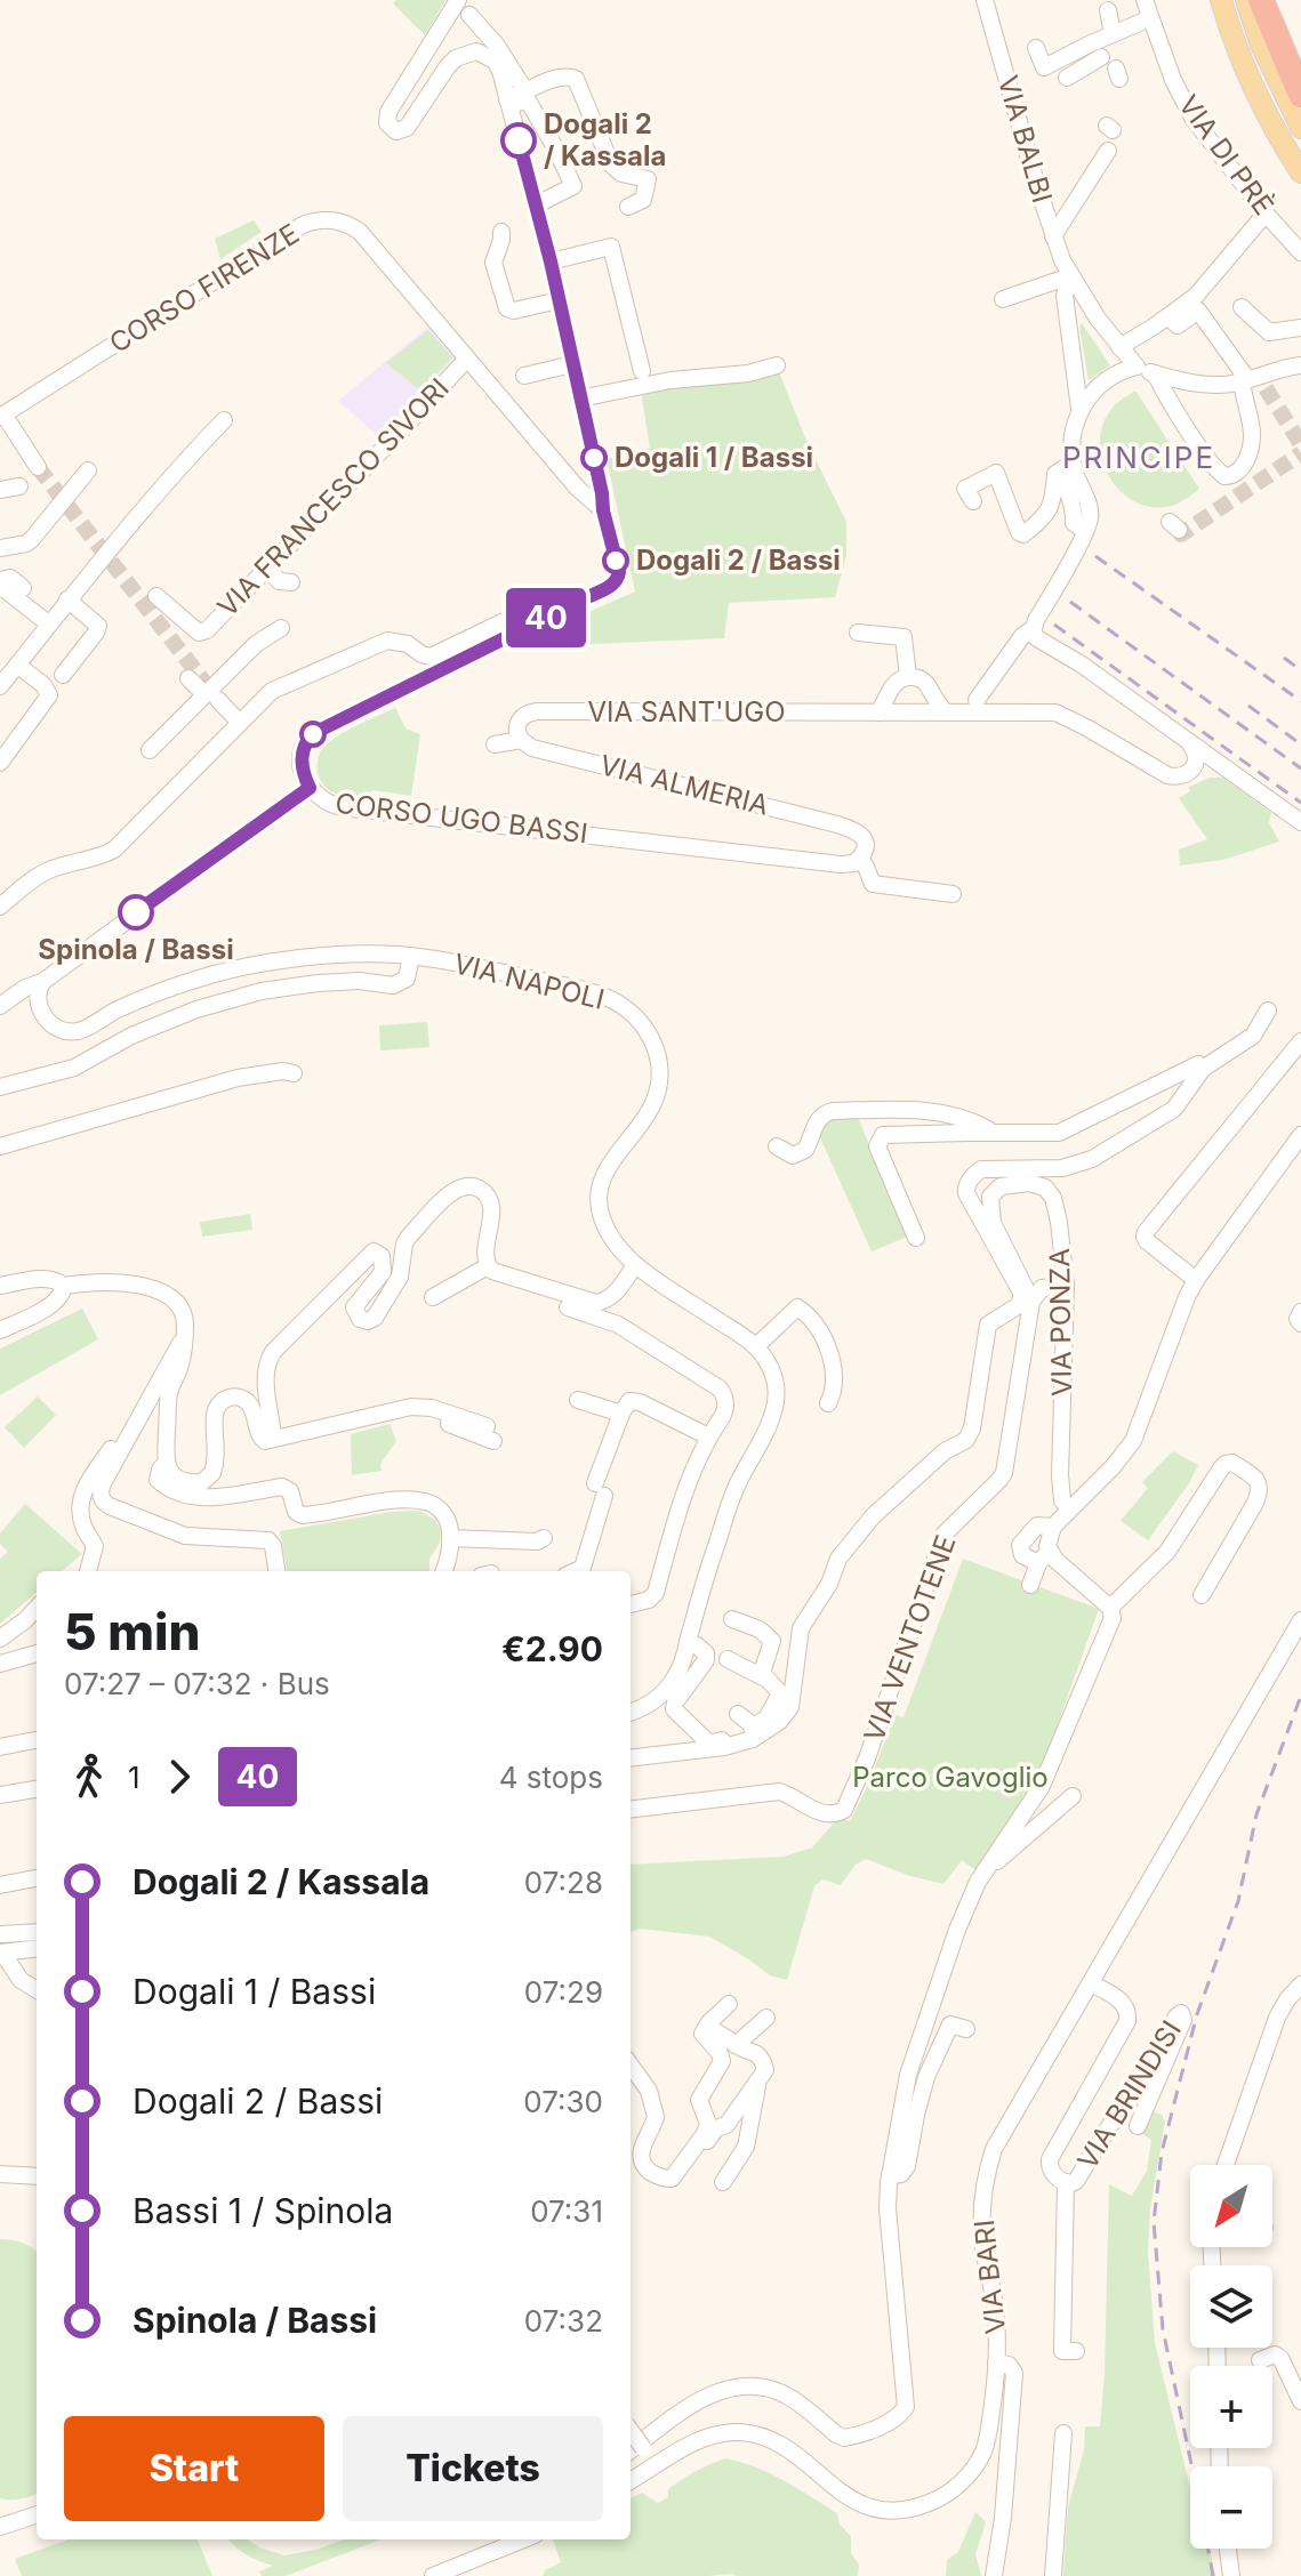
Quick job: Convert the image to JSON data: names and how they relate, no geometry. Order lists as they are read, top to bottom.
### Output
{
  "streets": {
    "street": [
      "VIA BALBI",
      "VIA DI PRÈ",
      "CORSO FIRENZE",
      "VIA FRANCESCO SIVORI",
      "VIA SANT'UGO",
      "VIA ALMERIA",
      "CORSO UGO BASSI",
      "VIA NAPOLI",
      "VIA PONZA",
      "VIA VENTOTENE",
      "VIA BRINDISI",
      "VIA BARI"
    ]
  },
  "crossings": [
    ["CORSO FIRENZE", "VIA FRANCESCO SIVORI"],
    ["CORSO FIRENZE", "CORSO UGO BASSI"],
    ["VIA SANT'UGO", "VIA ALMERIA"],
    ["VIA ALMERIA", "CORSO UGO BASSI"],
    ["VIA PONZA", "VIA VENTOTENE"],
    ["VIA BRINDISI", "VIA BARI"]
  ],
  "districts": ["PRINCIPE"],
  "parks": ["Parco Gavoglio"],
  "places": [
    "Dogali 2 / Kassala",
    "Dogali 1 / Bassi",
    "Dogali 2 / Bassi",
    "Spinola / Bassi"
  ],
  "lines": ["bus line 40"],
  "north": "bottom left",
  "page": {
    "on_map": "40",
    "heading": ["5 min", "07:27 – 07:32 · Bus", "€2.90"],
    "legs": ["1", "40", "4 stops"],
    "list": [
      {
        "name": "Dogali 2 / Kassala",
        "value": "07:28"
      },
      {
        "name": "Dogali 1 / Bassi",
        "value": "07:29"
      },
      {
        "name": "Dogali 2 / Bassi",
        "value": "07:30"
      },
      {
        "name": "Bassi 1 / Spinola",
        "value": "07:31"
      },
      {
        "name": "Spinola / Bassi",
        "value": "07:32"
      }
    ],
    "map_buttons": ["+", "−"],
    "buttons": ["Start", "Tickets"]
  }
}
